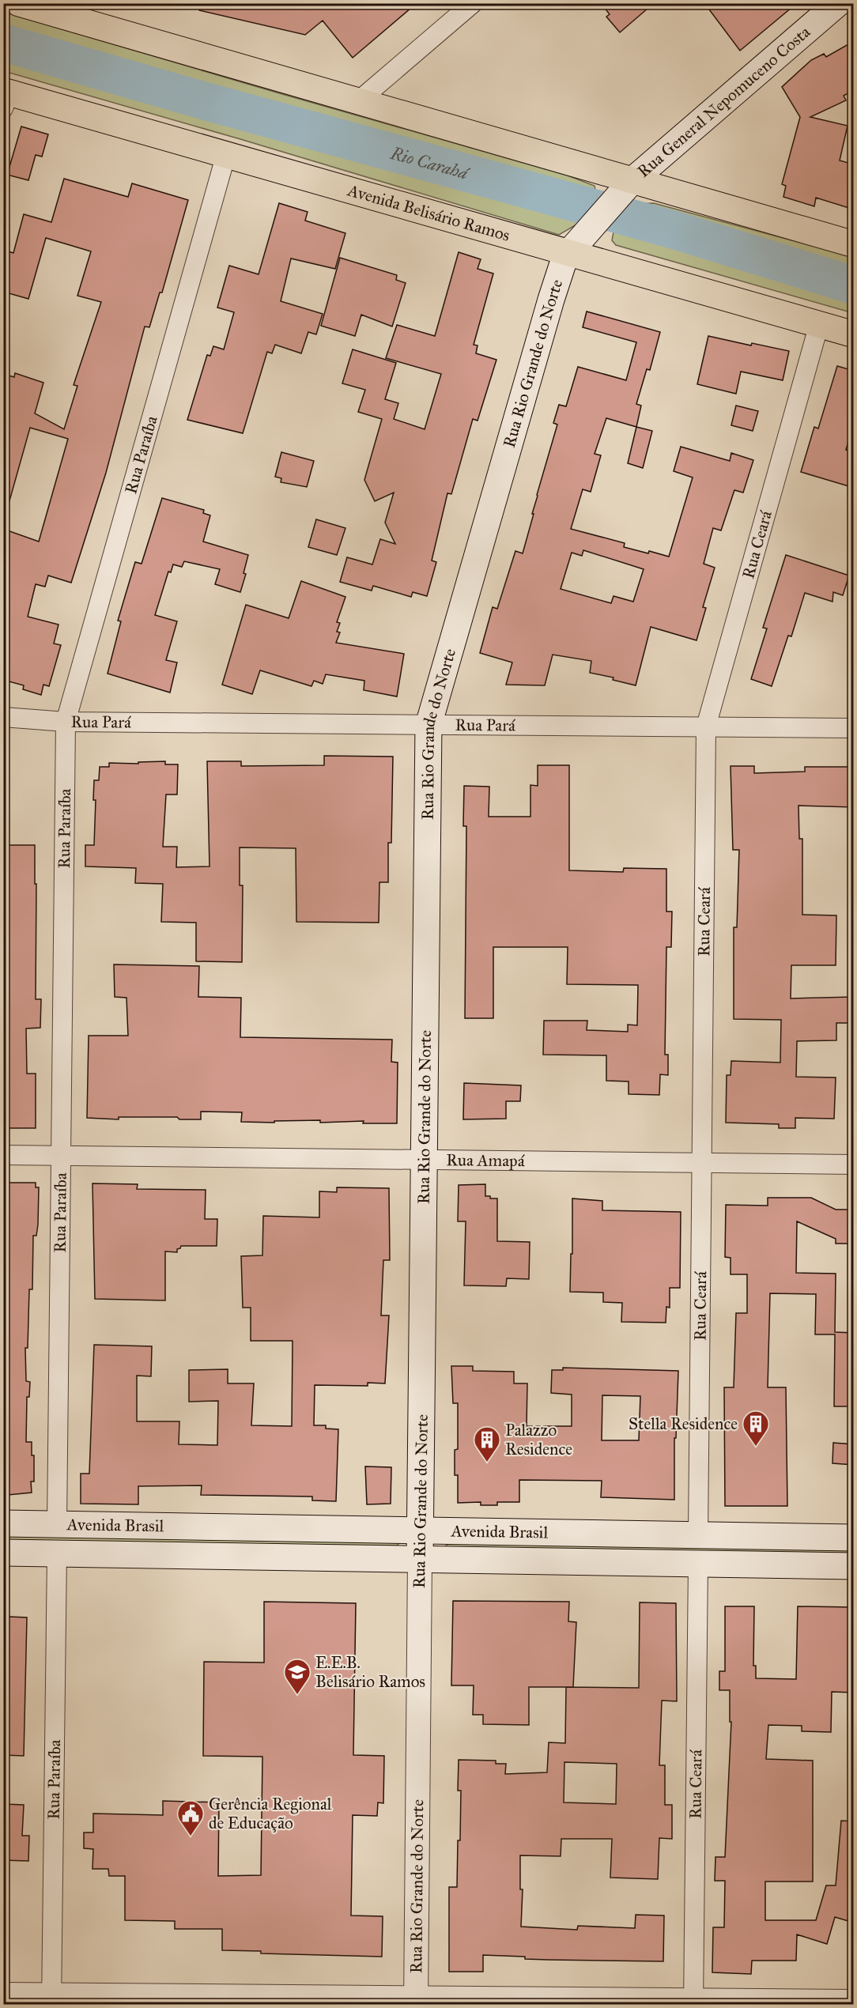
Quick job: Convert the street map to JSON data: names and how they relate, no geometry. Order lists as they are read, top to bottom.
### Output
{
  "streets": {
    "main road": [
      "Rua General Nepomuceno Costa",
      "Avenida Belisário Ramos",
      "Rua Rio Grande do Norte",
      "Avenida Brasil"
    ],
    "street": [
      "Rua Paraíba",
      "Rua Ceará",
      "Rua Pará",
      "Rua Amapá"
    ]
  },
  "crossings": [
    ["Rua General Nepomuceno Costa", "Avenida Belisário Ramos"],
    ["Rua General Nepomuceno Costa", "Rua Rio Grande do Norte"],
    ["Avenida Belisário Ramos", "Rua Rio Grande do Norte"],
    ["Avenida Belisário Ramos", "Rua Paraíba"],
    ["Avenida Belisário Ramos", "Rua Ceará"],
    ["Rua Rio Grande do Norte", "Rua Pará"],
    ["Rua Rio Grande do Norte", "Rua Amapá"],
    ["Rua Rio Grande do Norte", "Avenida Brasil"],
    ["Rua Paraíba", "Rua Pará"],
    ["Rua Paraíba", "Rua Amapá"],
    ["Rua Paraíba", "Avenida Brasil"],
    ["Rua Ceará", "Rua Pará"],
    ["Rua Ceará", "Rua Amapá"],
    ["Rua Ceará", "Avenida Brasil"]
  ],
  "water": ["Rio Carahá"],
  "places": {
    "building": ["Stella Residence", "Palazzo Residence"],
    "school or university": ["E.E.B. Belisário Ramos"],
    "public building": ["Gerência Regional de Educação"]
  }
}
